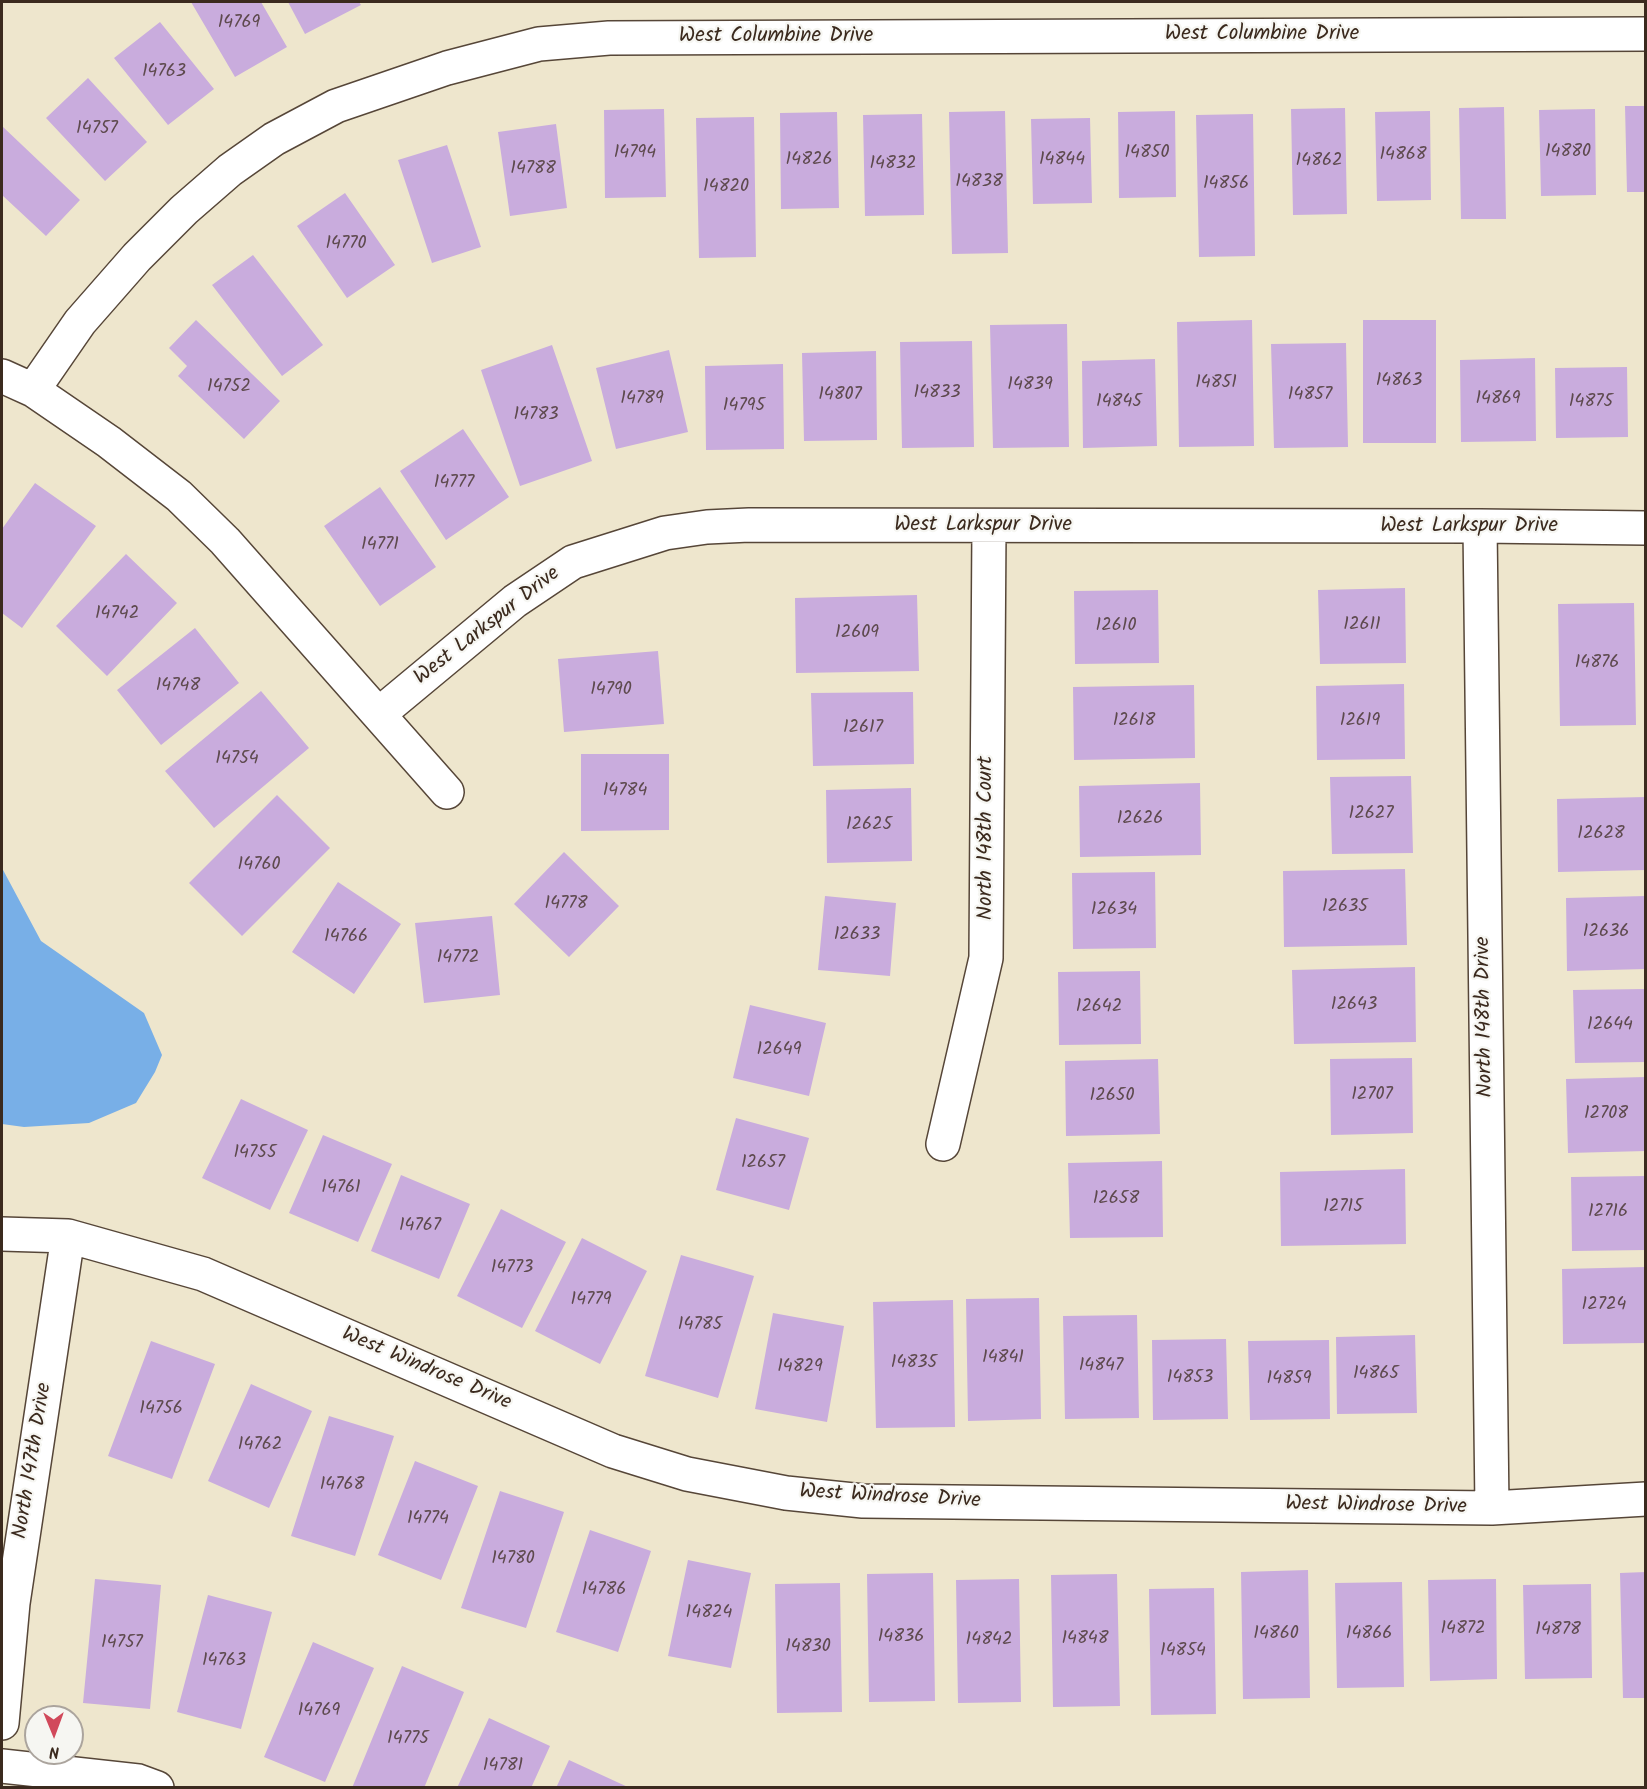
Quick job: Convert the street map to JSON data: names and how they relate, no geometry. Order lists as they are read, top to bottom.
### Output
{
  "streets": {
    "street": [
      "West Columbine Drive",
      "West Larkspur Drive",
      "North 148th Court",
      "North 148th Drive",
      "West Windrose Drive",
      "North 147th Drive"
    ]
  },
  "crossings": [
    ["West Larkspur Drive", "North 148th Court"],
    ["West Larkspur Drive", "North 148th Drive"],
    ["North 148th Drive", "West Windrose Drive"],
    ["West Windrose Drive", "North 147th Drive"]
  ],
  "house_numbers": [
    "14769",
    "14763",
    "14757",
    "14880",
    "14794",
    "14850",
    "14868",
    "14826",
    "14844",
    "14862",
    "14832",
    "14788",
    "14838",
    "14856",
    "14820",
    "14770",
    "14863",
    "14851",
    "14839",
    "14752",
    "14833",
    "14807",
    "14857",
    "14789",
    "14869",
    "14845",
    "14875",
    "14795",
    "14783",
    "14777",
    "14771",
    "14742",
    "12611",
    "12610",
    "12609",
    "14876",
    "14748",
    "14790",
    "12618",
    "12619",
    "12617",
    "14754",
    "14784",
    "12627",
    "12626",
    "12625",
    "12628",
    "14760",
    "14778",
    "12635",
    "12634",
    "12636",
    "12633",
    "14766",
    "14772",
    "12643",
    "12642",
    "12644",
    "12649",
    "12707",
    "12650",
    "12708",
    "14755",
    "12657",
    "14761",
    "12658",
    "12715",
    "12716",
    "14767",
    "14773",
    "14779",
    "12724",
    "14785",
    "14841",
    "14835",
    "14847",
    "14829",
    "14865",
    "14853",
    "14859",
    "14756",
    "14762",
    "14768",
    "14774",
    "14780",
    "14786",
    "14824",
    "14872",
    "14878",
    "14860",
    "14866",
    "14836",
    "14848",
    "14842",
    "14757",
    "14830",
    "14854",
    "14763",
    "14769",
    "14775",
    "14781"
  ],
  "north": "bottom"
}
